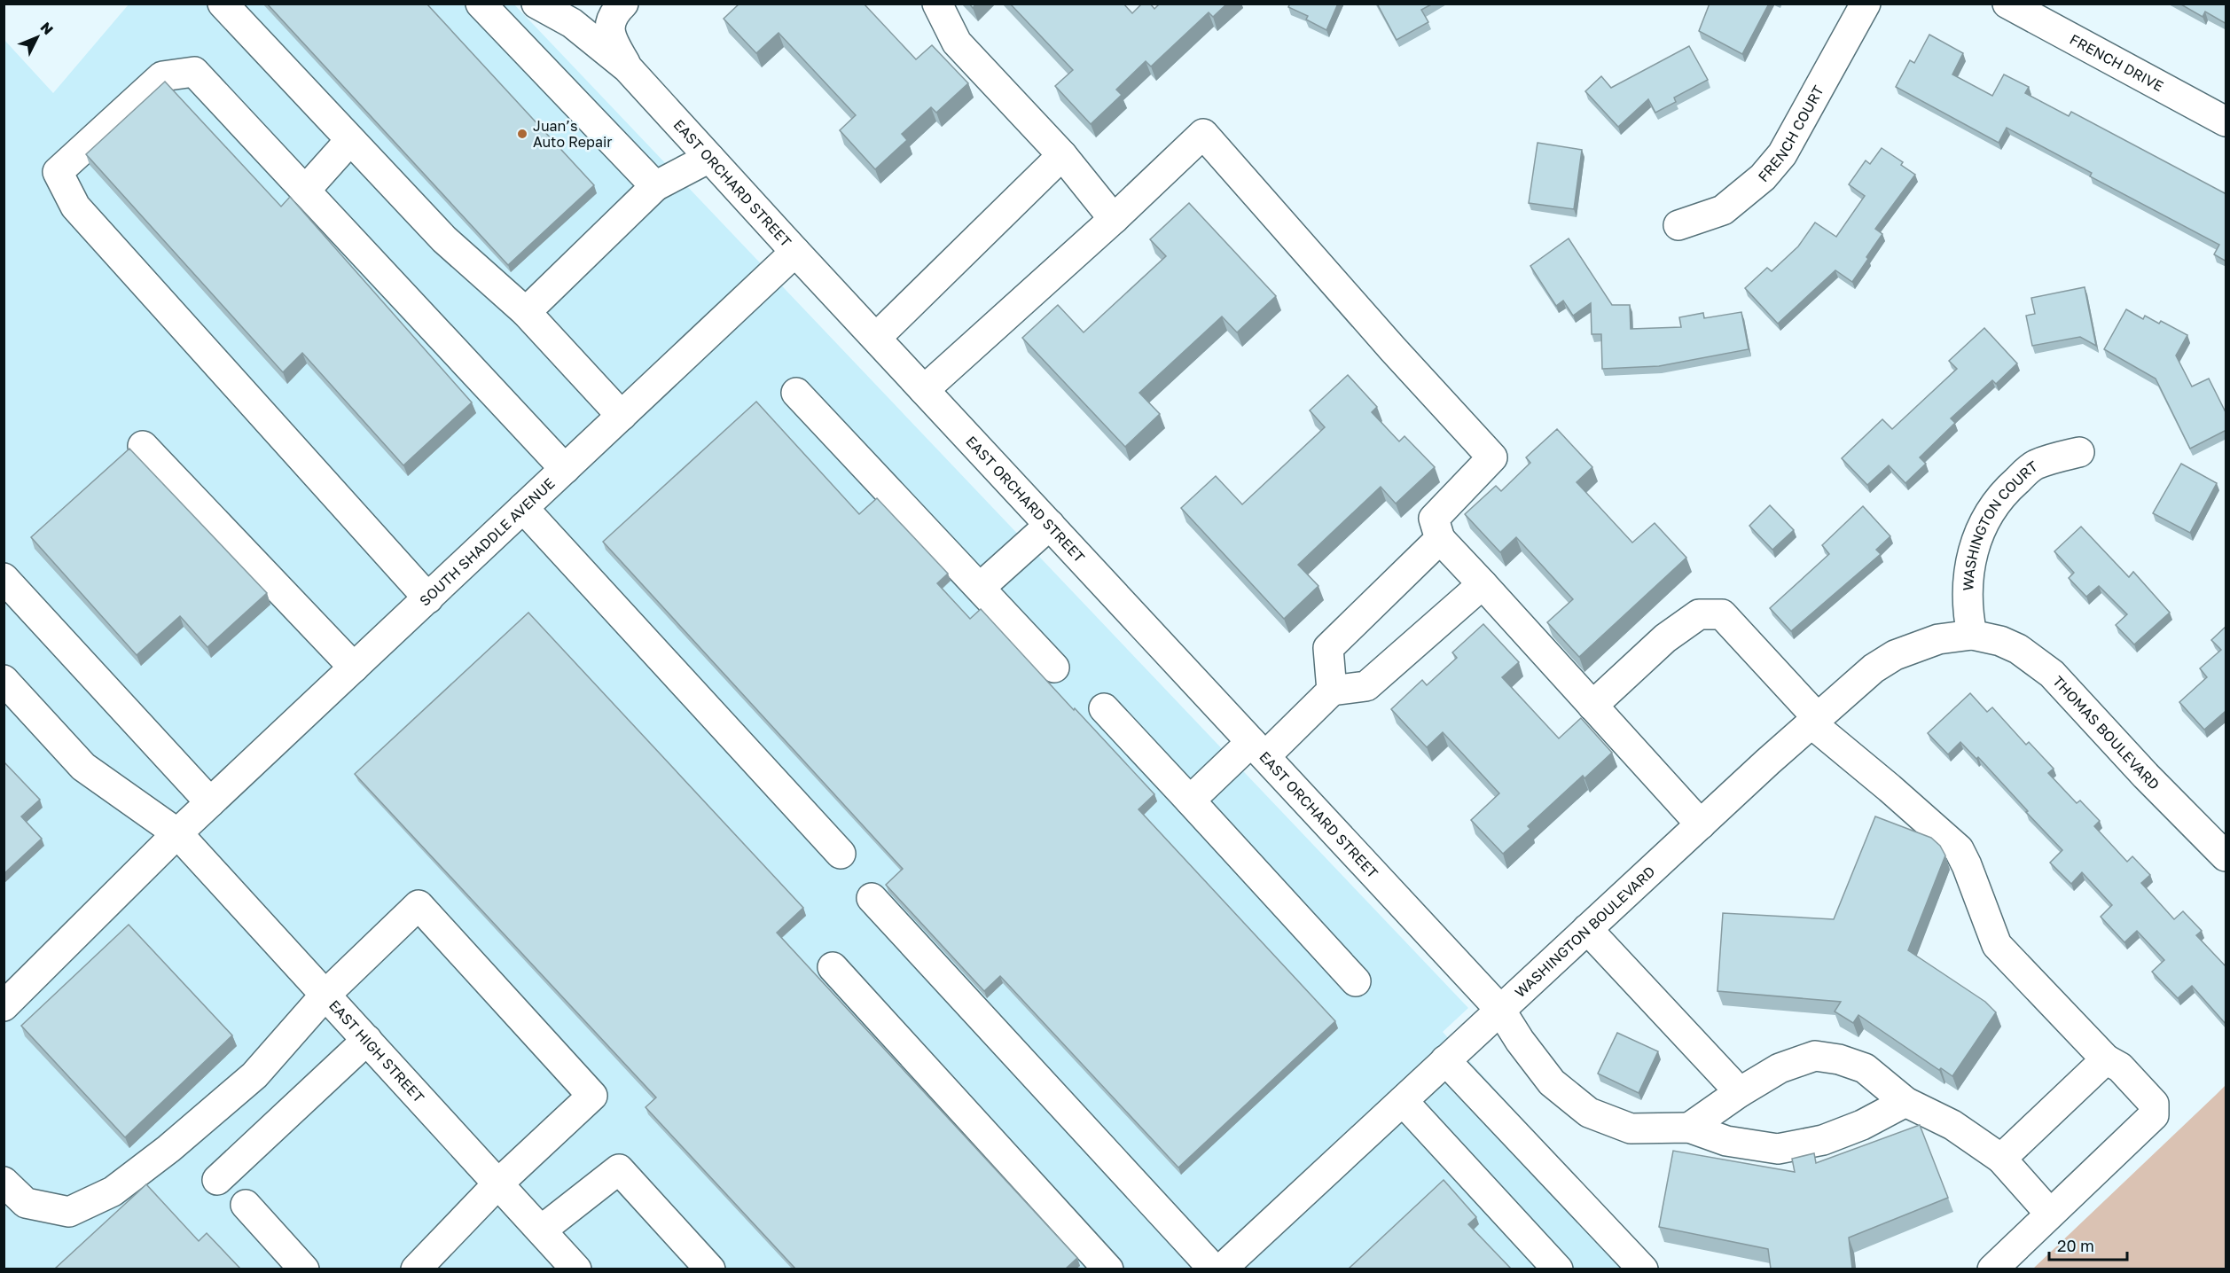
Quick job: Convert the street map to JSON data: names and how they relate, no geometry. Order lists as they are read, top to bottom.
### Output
{
  "streets": {
    "street": [
      "FRENCH DRIVE",
      "FRENCH COURT",
      "EAST ORCHARD STREET",
      "WASHINGTON COURT",
      "SOUTH SHADDLE AVENUE",
      "THOMAS BOULEVARD",
      "WASHINGTON BOULEVARD",
      "EAST HIGH STREET"
    ]
  },
  "crossings": [
    ["EAST ORCHARD STREET", "SOUTH SHADDLE AVENUE"],
    ["EAST ORCHARD STREET", "WASHINGTON BOULEVARD"],
    ["WASHINGTON COURT", "THOMAS BOULEVARD"],
    ["WASHINGTON COURT", "WASHINGTON BOULEVARD"],
    ["SOUTH SHADDLE AVENUE", "EAST HIGH STREET"],
    ["THOMAS BOULEVARD", "WASHINGTON BOULEVARD"]
  ],
  "places": ["Juan’s Auto Repair"],
  "scale_bar": "20 m",
  "north": "top right"
}
